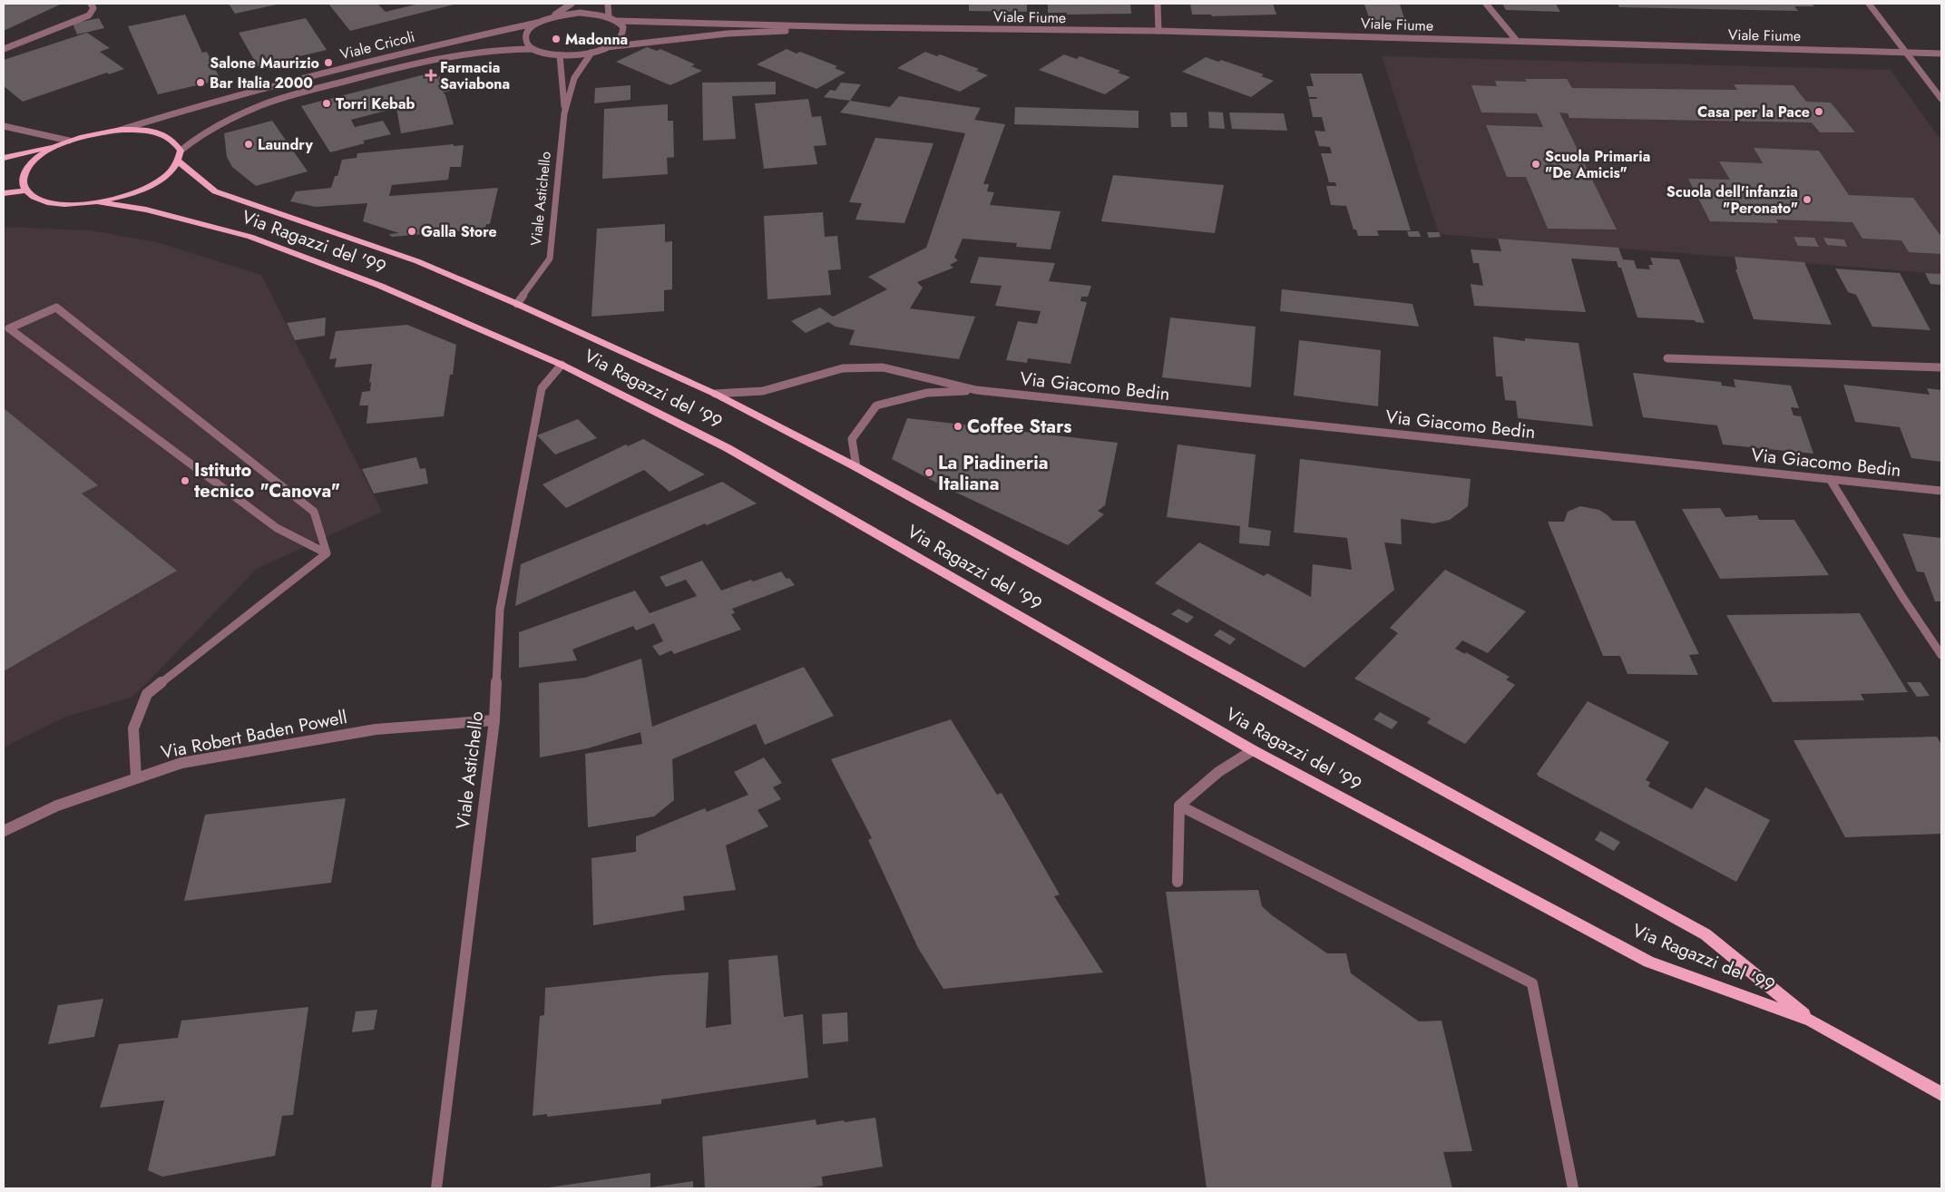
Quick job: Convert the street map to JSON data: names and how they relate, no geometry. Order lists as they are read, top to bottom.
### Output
{
  "streets": {
    "main road": ["Viale Cricoli", "Via Ragazzi del '99"],
    "street": [
      "Viale Fiume",
      "Viale Astichello",
      "Via Giacomo Bedin",
      "Via Robert Baden Powell"
    ]
  },
  "crossings": [
    ["Viale Fiume", "Viale Cricoli"],
    ["Viale Cricoli", "Viale Astichello"],
    ["Viale Cricoli", "Via Ragazzi del '99"],
    ["Viale Astichello", "Via Ragazzi del '99"],
    ["Viale Astichello", "Via Robert Baden Powell"],
    ["Via Ragazzi del '99", "Via Giacomo Bedin"]
  ],
  "places": {
    "other": [
      "Madonna",
      "Salone Maurizio",
      "Bar Italia 2000",
      "Torri Kebab",
      "Casa per la Pace",
      "Laundry",
      "Scuola Primaria \"De Amicis\"",
      "Scuola dell'infanzia \"Peronato\"",
      "Galla Store",
      "Coffee Stars",
      "La Piadineria Italiana",
      "Istituto tecnico \"Canova\""
    ],
    "health": ["Farmacia Saviabona"]
  }
}
